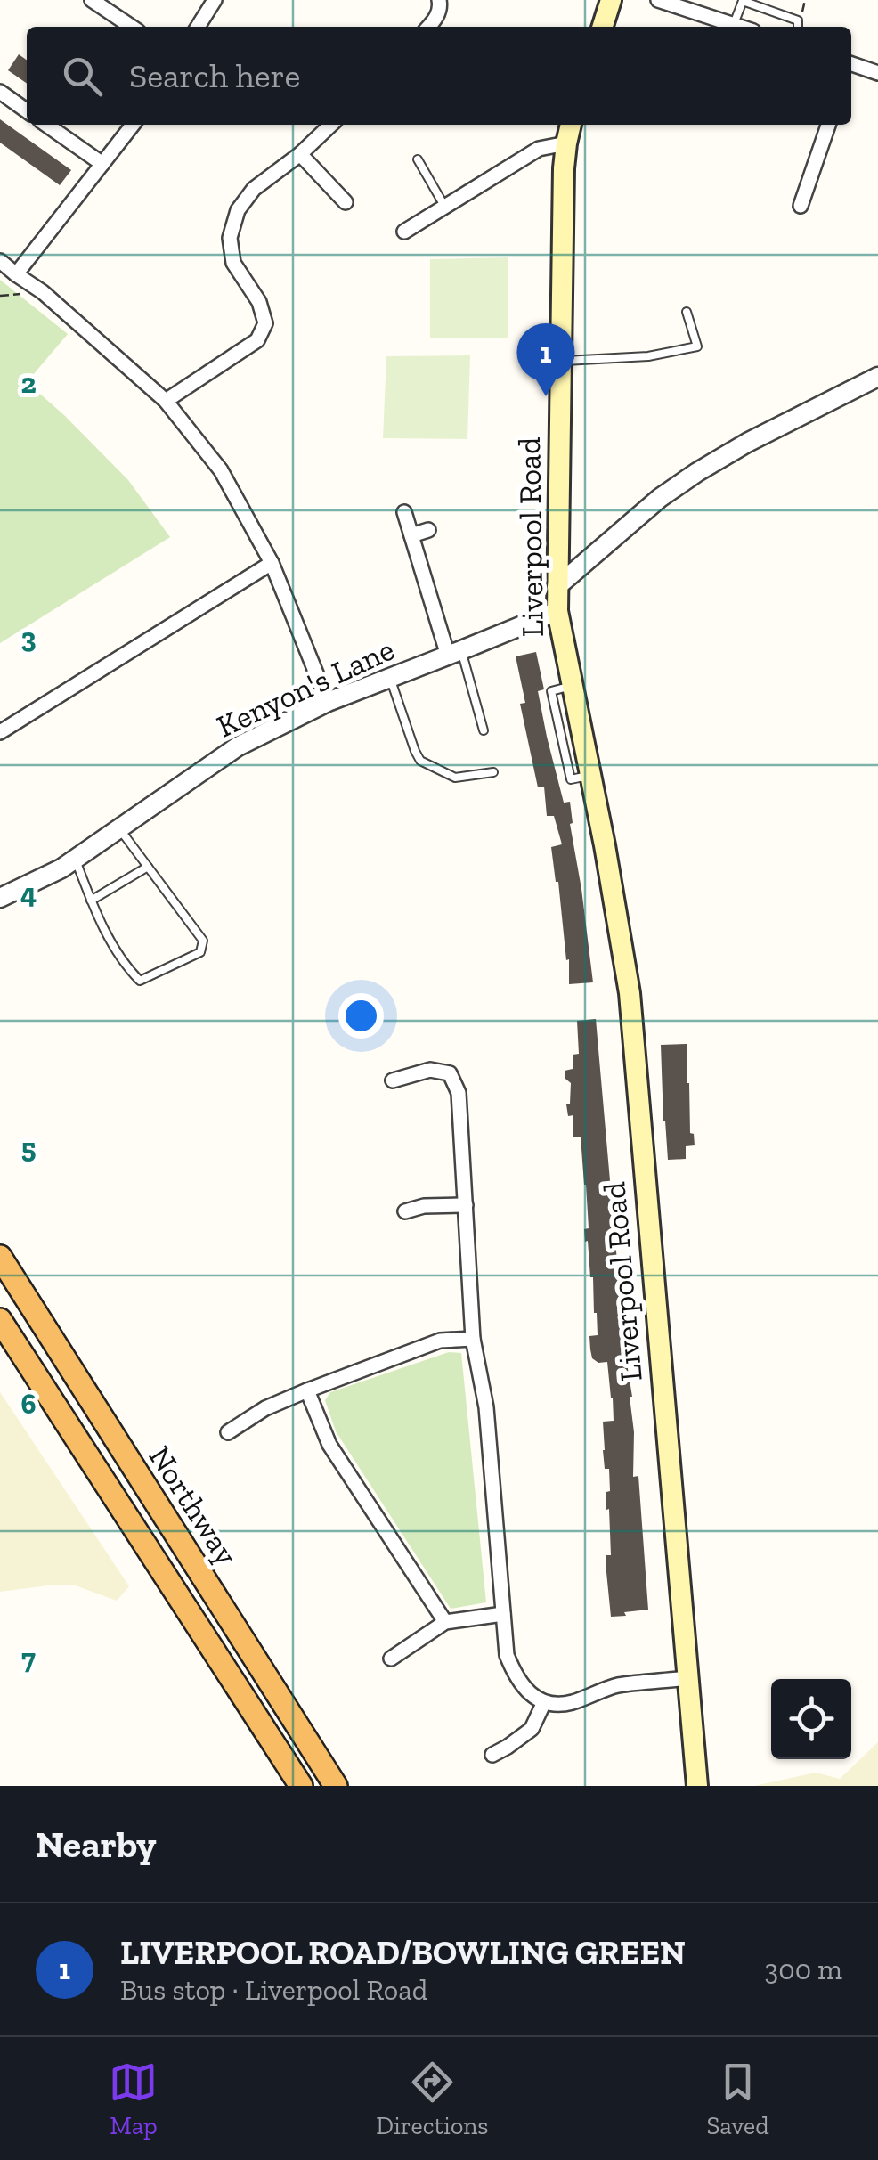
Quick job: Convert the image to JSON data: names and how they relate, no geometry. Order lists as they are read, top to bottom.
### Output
{
  "streets": {
    "highway": ["Northway"],
    "main road": ["Liverpool Road"],
    "street": ["Kenyon's Lane"]
  },
  "crossings": [
    ["Liverpool Road", "Kenyon's Lane"]
  ],
  "page": {
    "search": "Search here",
    "pins": "1",
    "heading": "Nearby",
    "list": [
      {
        "mark": "1",
        "name": "LIVERPOOL ROAD/BOWLING GREEN",
        "note": "Bus stop · Liverpool Road",
        "value": "300 m"
      }
    ],
    "nav": ["Map", "Directions", "Saved"]
  },
  "grid": {
    "rows": [
      "2",
      "3",
      "4",
      "5",
      "6",
      "7"
    ]
  }
}
